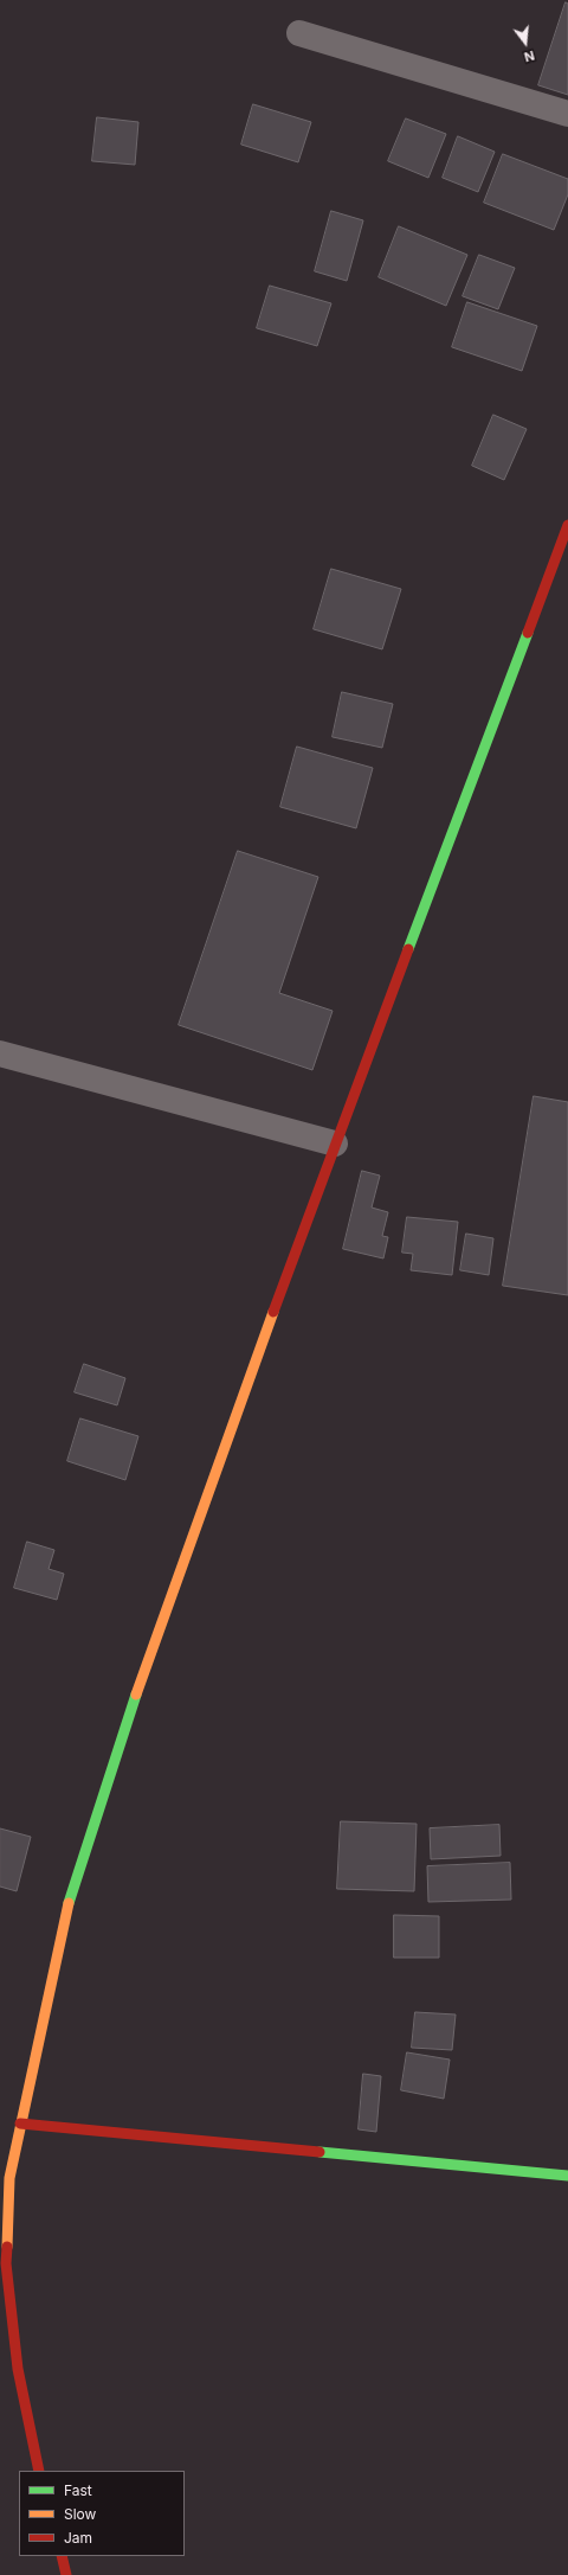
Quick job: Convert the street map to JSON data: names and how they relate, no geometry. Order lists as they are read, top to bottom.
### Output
{
  "legend": ["Fast", "Slow", "Jam"],
  "north": "bottom"
}
